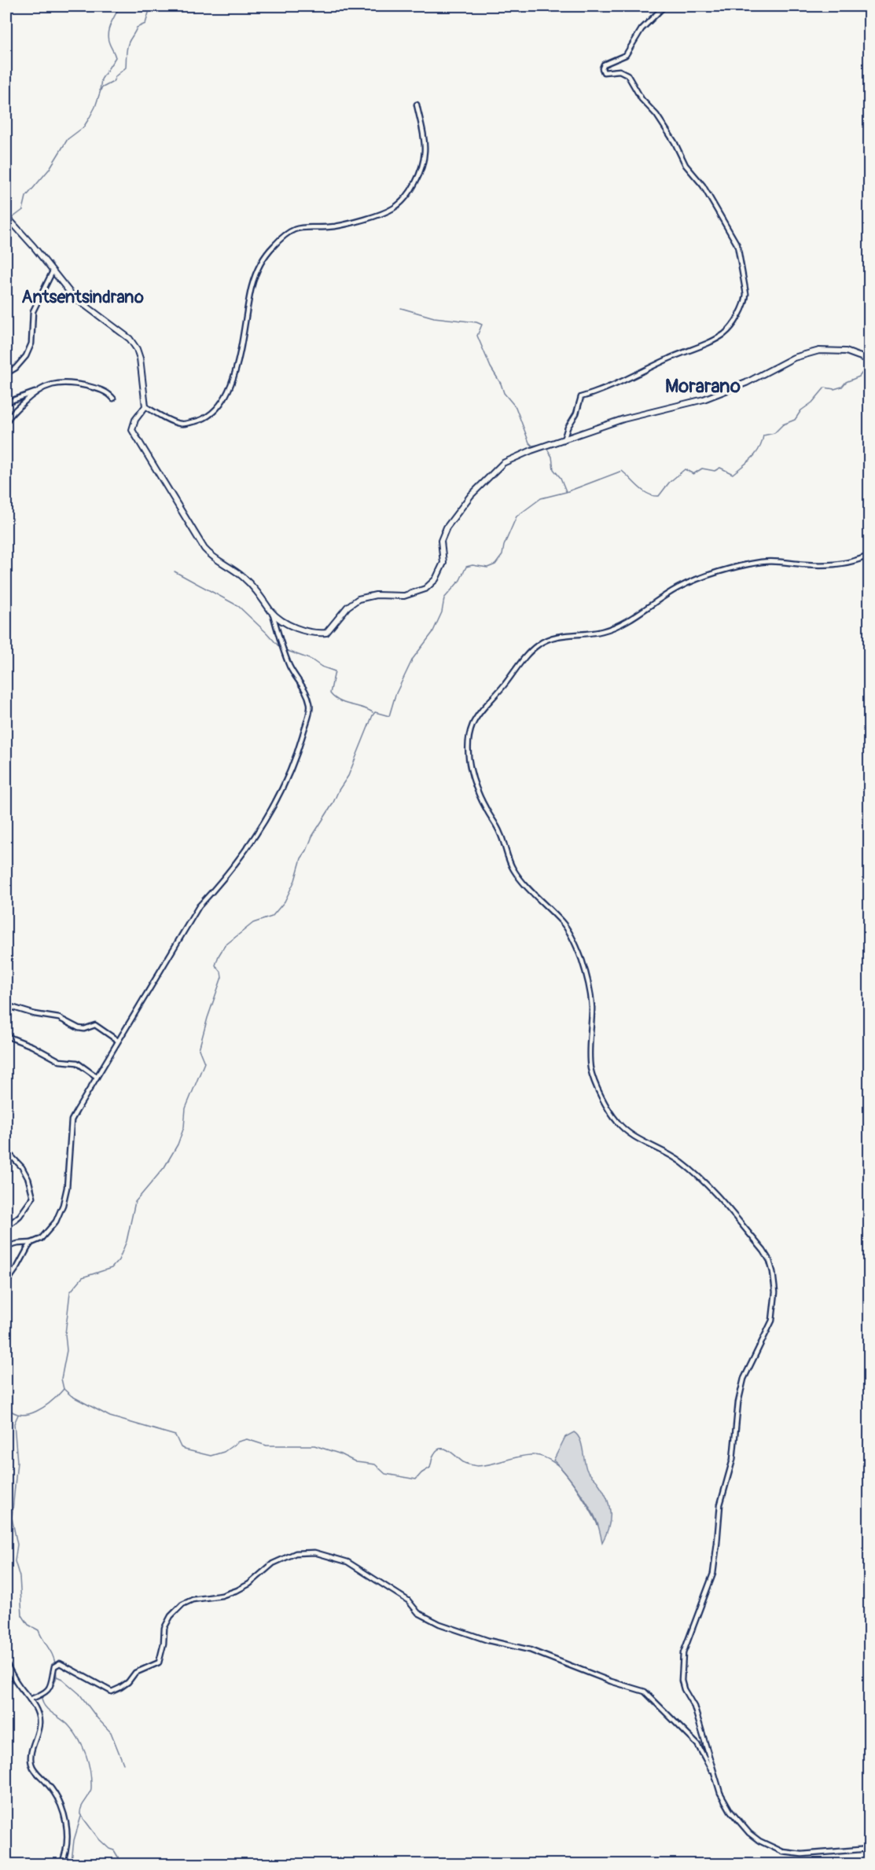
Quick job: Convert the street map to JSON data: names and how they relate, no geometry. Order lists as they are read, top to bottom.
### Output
{
  "districts": ["Antsentsindrano", "Morarano"]
}
